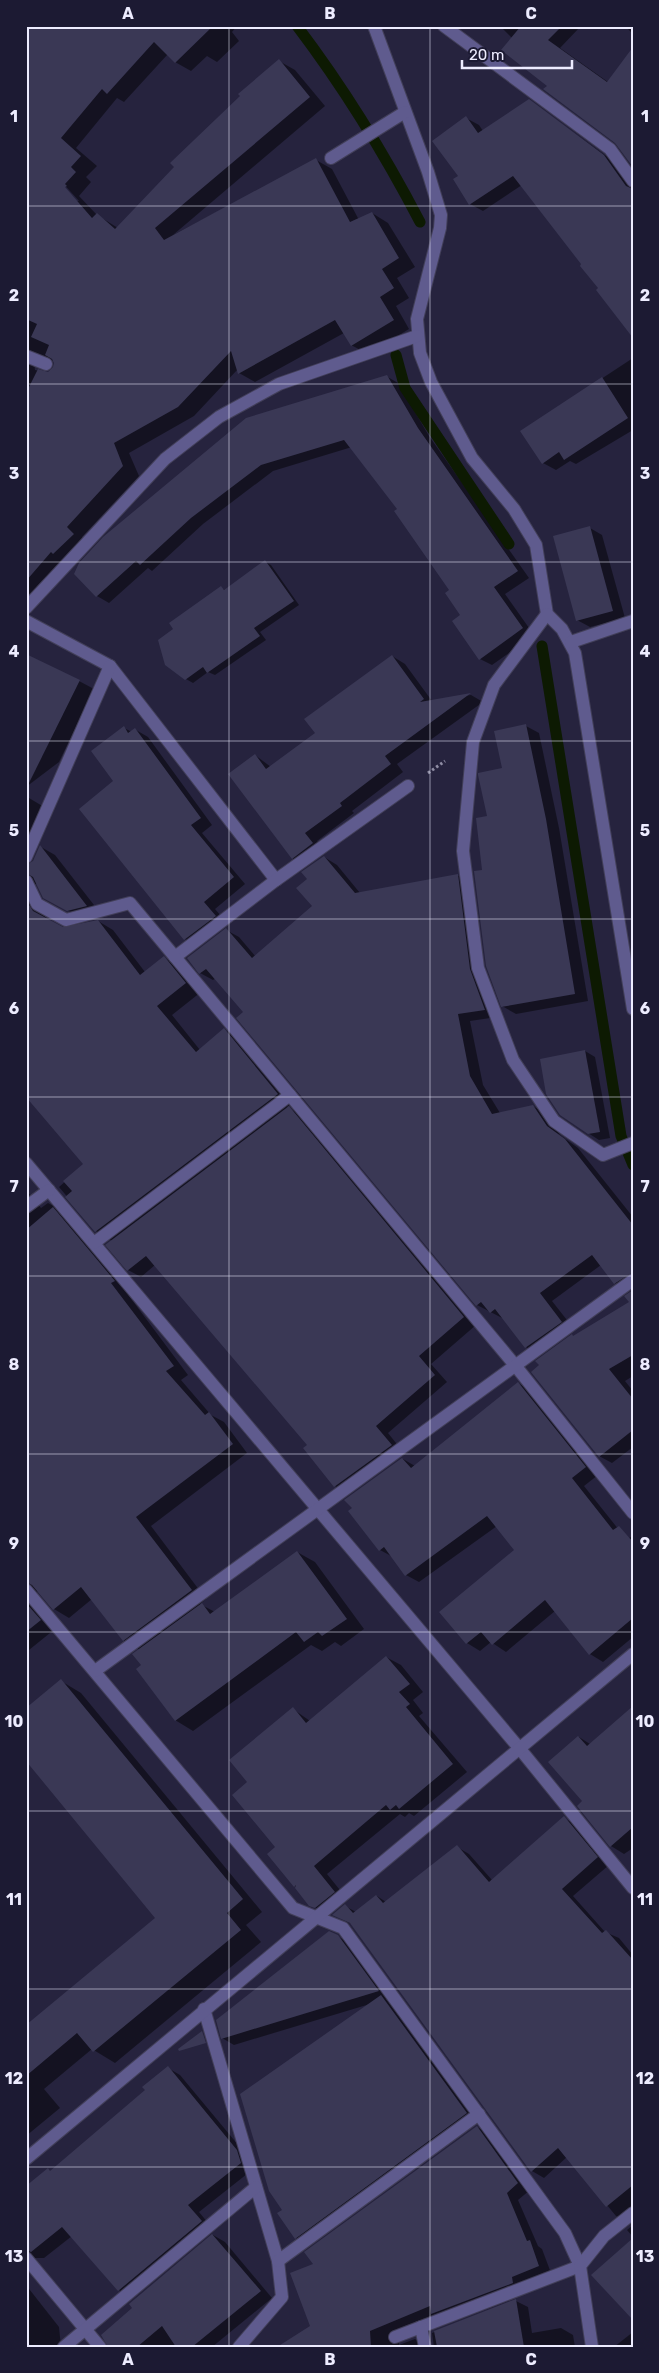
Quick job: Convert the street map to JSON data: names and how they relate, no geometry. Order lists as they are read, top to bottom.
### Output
{
  "scale_bar": "20 m",
  "grid": {
    "columns": ["A", "B", "C"],
    "rows": [
      "1",
      "2",
      "3",
      "4",
      "5",
      "6",
      "7",
      "8",
      "9",
      "10",
      "11",
      "12",
      "13"
    ]
  }
}
